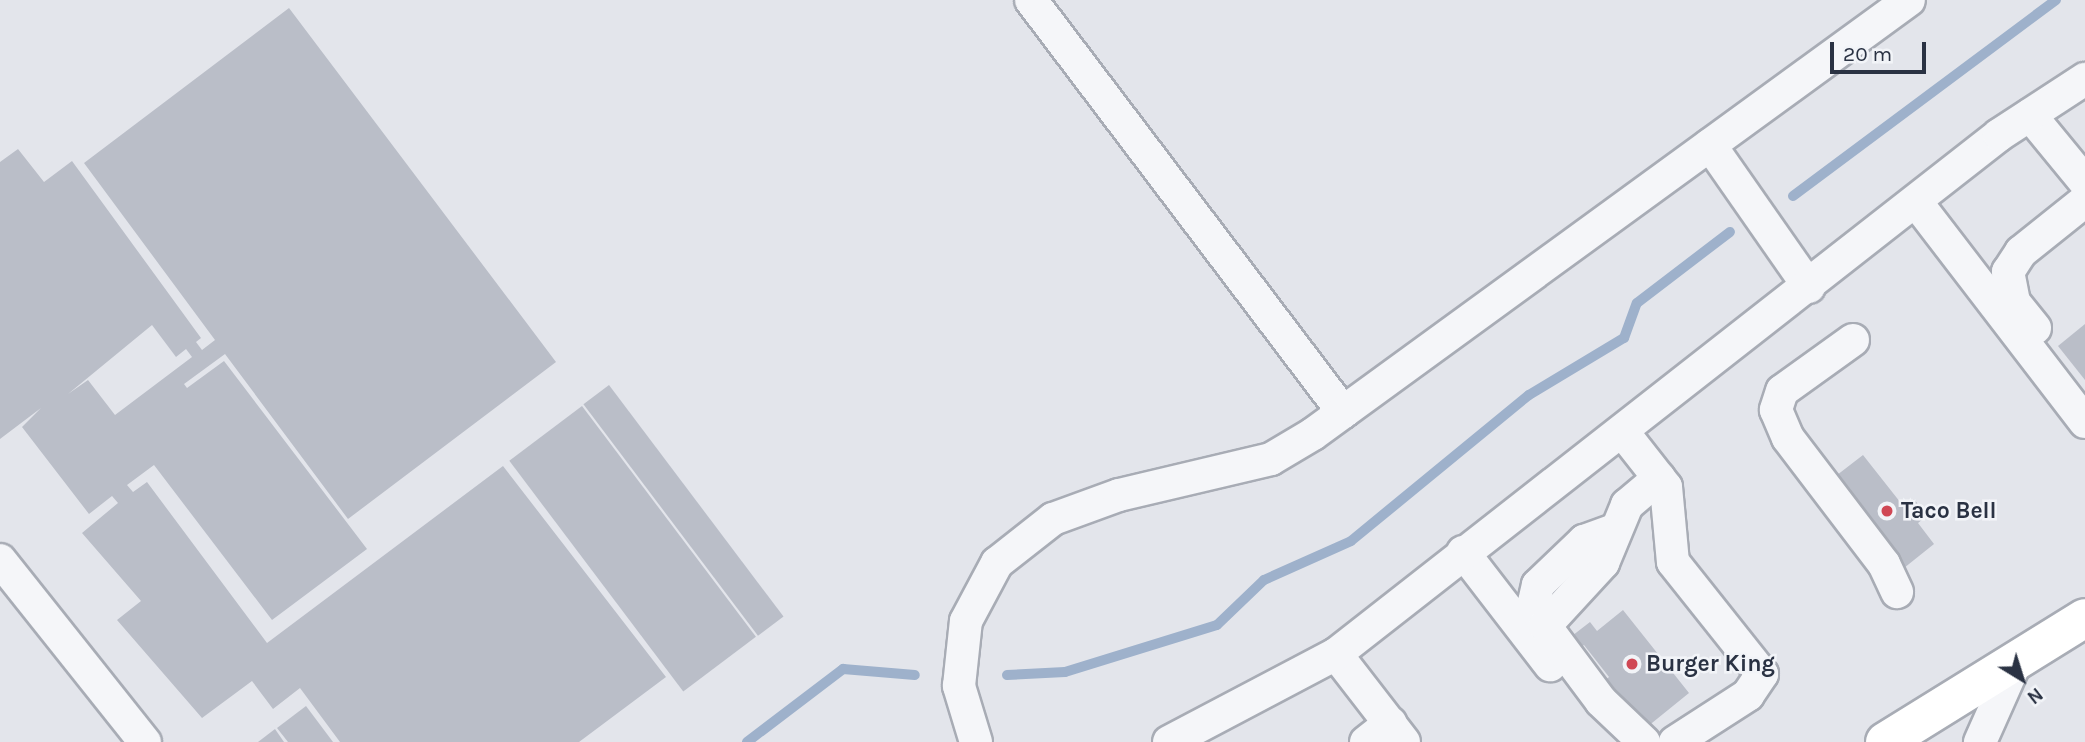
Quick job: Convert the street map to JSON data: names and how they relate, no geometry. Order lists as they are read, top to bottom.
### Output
{
  "places": ["Taco Bell", "Burger King"],
  "scale_bar": "20 m",
  "north": "bottom right"
}
